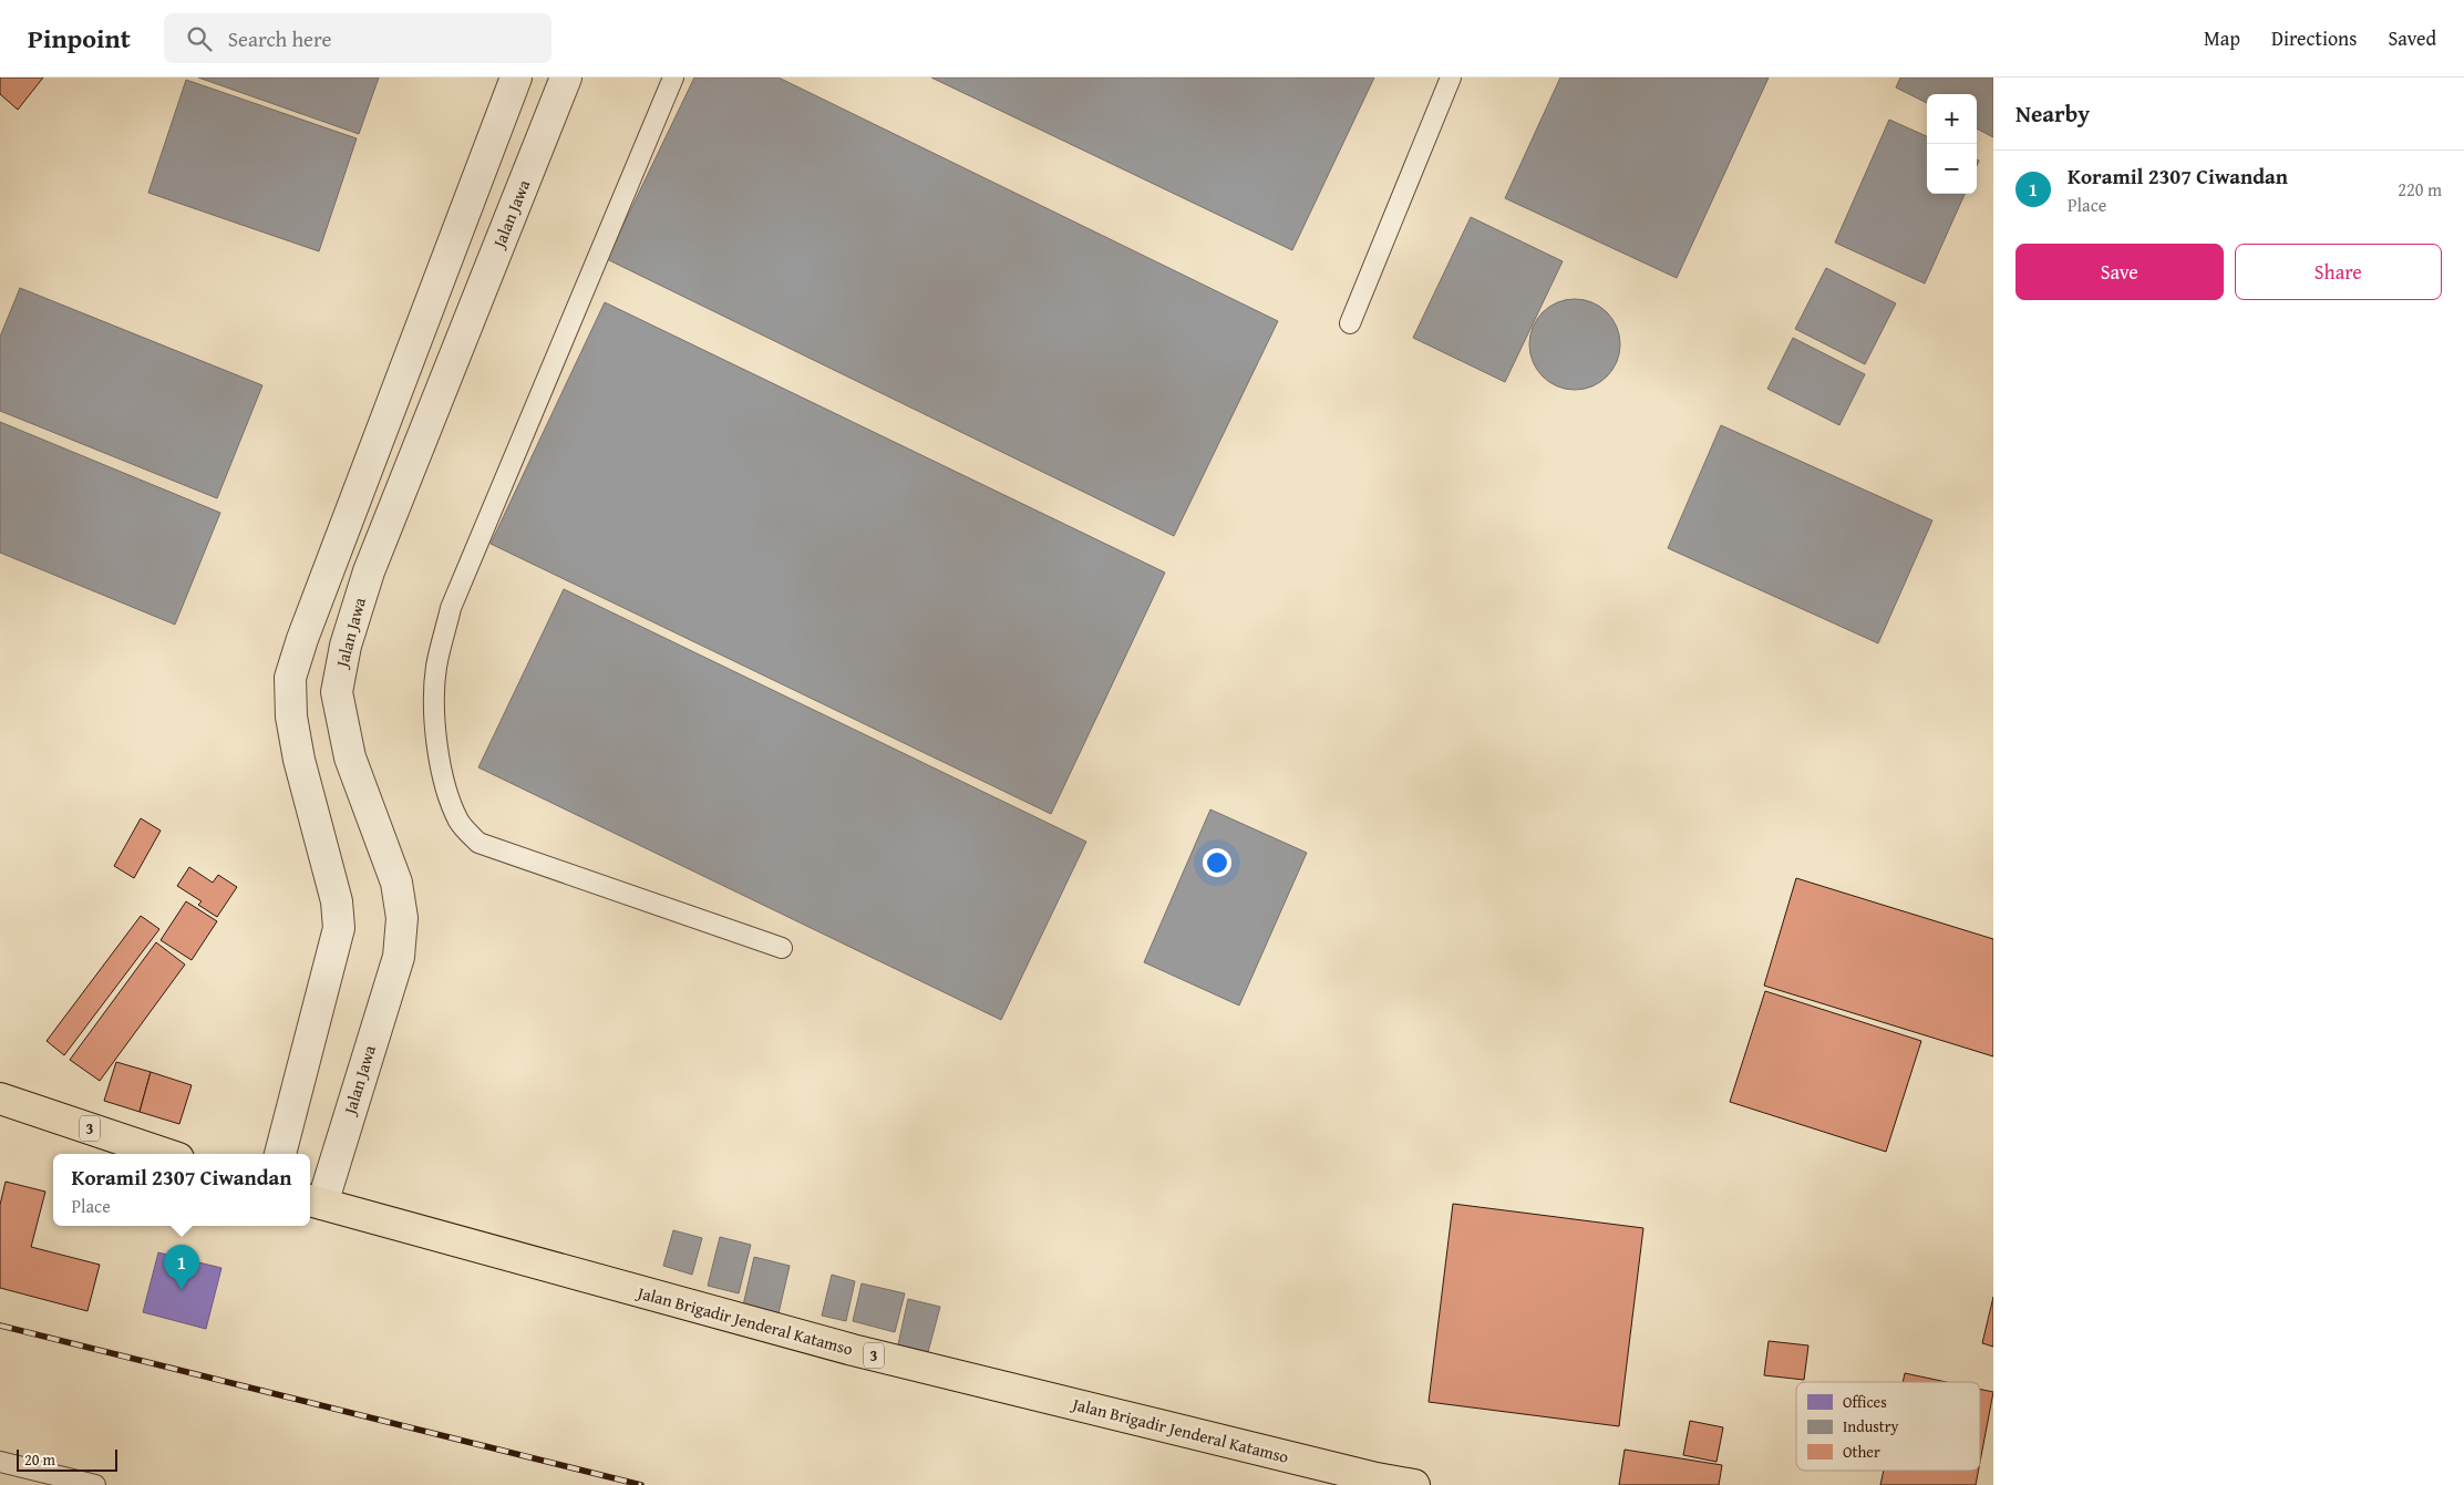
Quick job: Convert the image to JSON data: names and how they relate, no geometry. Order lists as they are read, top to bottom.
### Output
{
  "streets": {
    "highway": ["3", "Jalan Brigadir Jenderal Katamso"],
    "street": ["Jalan Jawa"]
  },
  "crossings": [
    ["Jalan Jawa", "Jalan Brigadir Jenderal Katamso"]
  ],
  "legend": ["Offices", "Industry", "Other"],
  "scale_bar": "20 m",
  "page": {
    "header": "Pinpoint",
    "search": "Search here",
    "nav": ["Map", "Directions", "Saved"],
    "heading": "Nearby",
    "map_buttons": ["+", "−"],
    "list": [
      {
        "mark": "1",
        "name": "Koramil 2307 Ciwandan",
        "note": "Place",
        "value": "220 m"
      }
    ],
    "buttons": ["Save", "Share"],
    "popup": ["Koramil 2307 Ciwandan", "Place"],
    "pins": "1",
    "scale": "20 m"
  }
}
